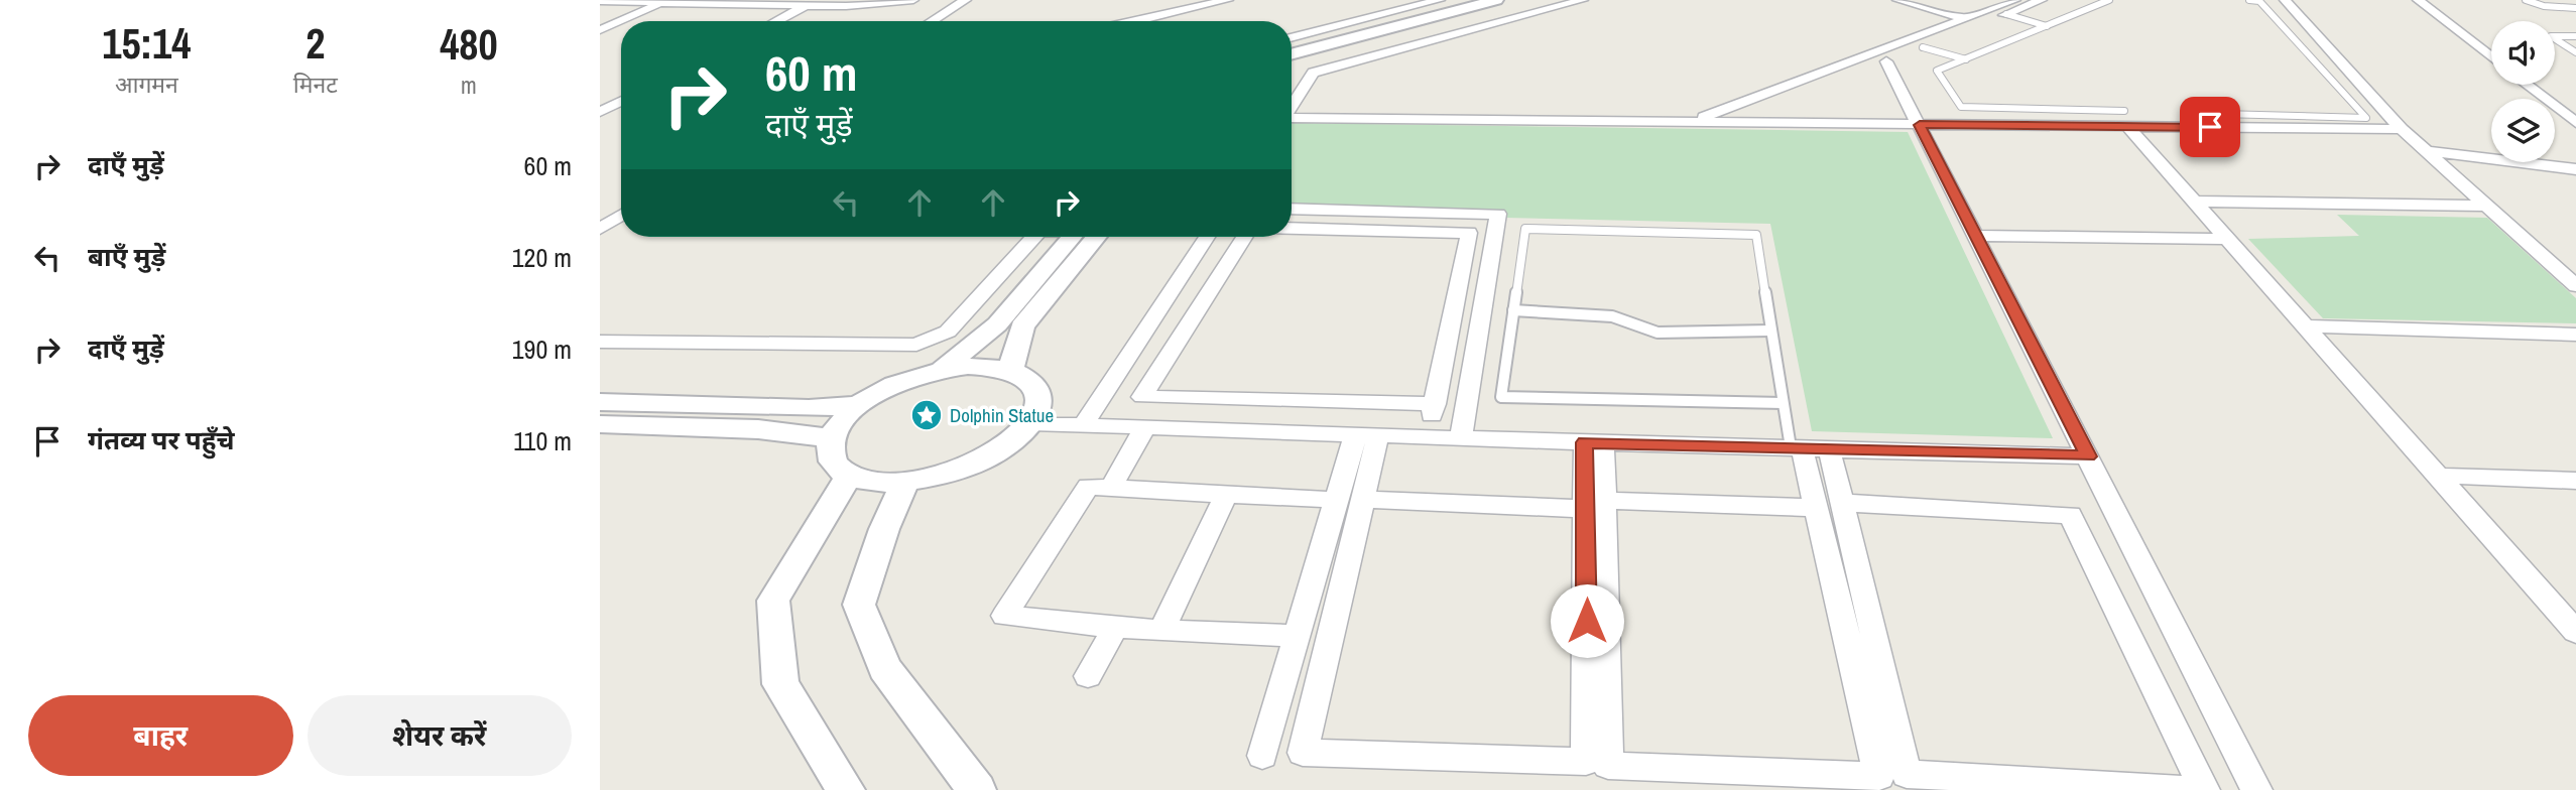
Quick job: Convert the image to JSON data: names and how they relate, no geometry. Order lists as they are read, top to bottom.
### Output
{
  "places": {
    "place": ["Dolphin Statue"]
  },
  "page": {
    "eta": [
      "15:14",
      "आगमन",
      "2",
      "मिनट",
      "480",
      "m"
    ],
    "turn": ["60 m", "दाएँ मुड़ें"],
    "list": [
      {
        "name": "दाएँ मुड़ें",
        "value": "60 m"
      },
      {
        "name": "बाएँ मुड़ें",
        "value": "120 m"
      },
      {
        "name": "दाएँ मुड़ें",
        "value": "190 m"
      },
      {
        "name": "गंतव्य पर पहुँचे",
        "value": "110 m"
      }
    ],
    "buttons": ["बाहर", "शेयर करें"]
  }
}
